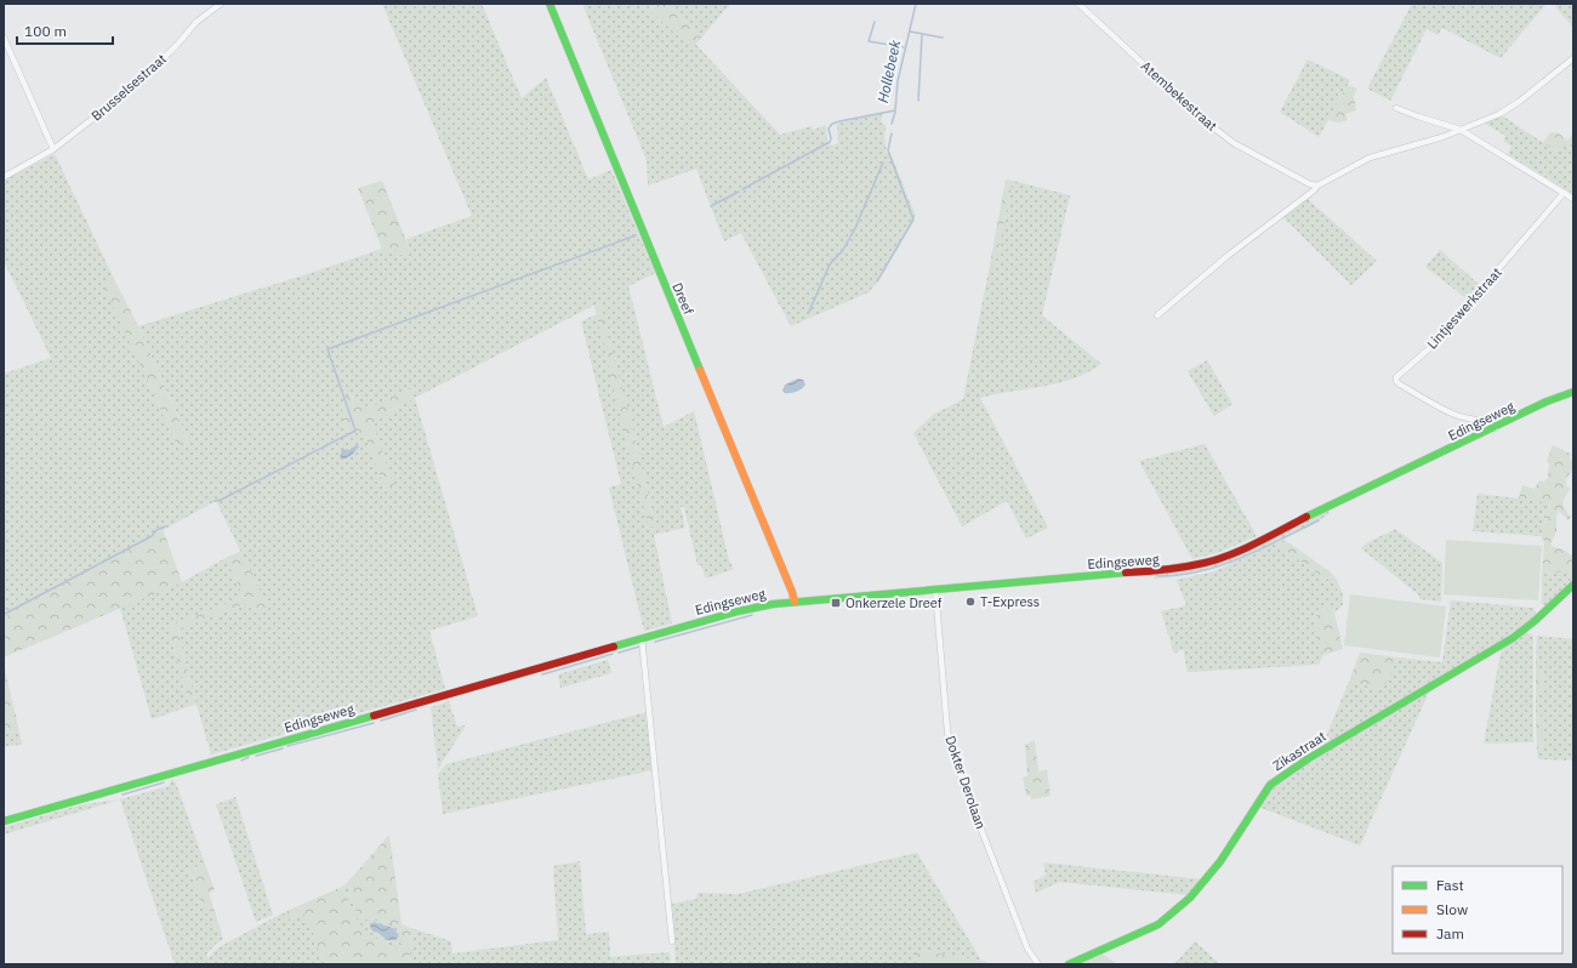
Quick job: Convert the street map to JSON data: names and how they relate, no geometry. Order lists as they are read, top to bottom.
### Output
{
  "streets": {
    "main road": ["Dreef", "Edingseweg", "Zikastraat"],
    "street": [
      "Brusselsestraat",
      "Atembekestraat",
      "Lintjeswerkstraat",
      "Dokter Derolaan"
    ]
  },
  "crossings": [
    ["Dreef", "Edingseweg"],
    ["Lintjeswerkstraat", "Edingseweg"],
    ["Edingseweg", "Dokter Derolaan"]
  ],
  "water": ["Hollebeek"],
  "places": {
    "other": ["T-Express"],
    "transit": ["Onkerzele Dreef"]
  },
  "legend": ["Fast", "Slow", "Jam"],
  "scale_bar": "100 m"
}
